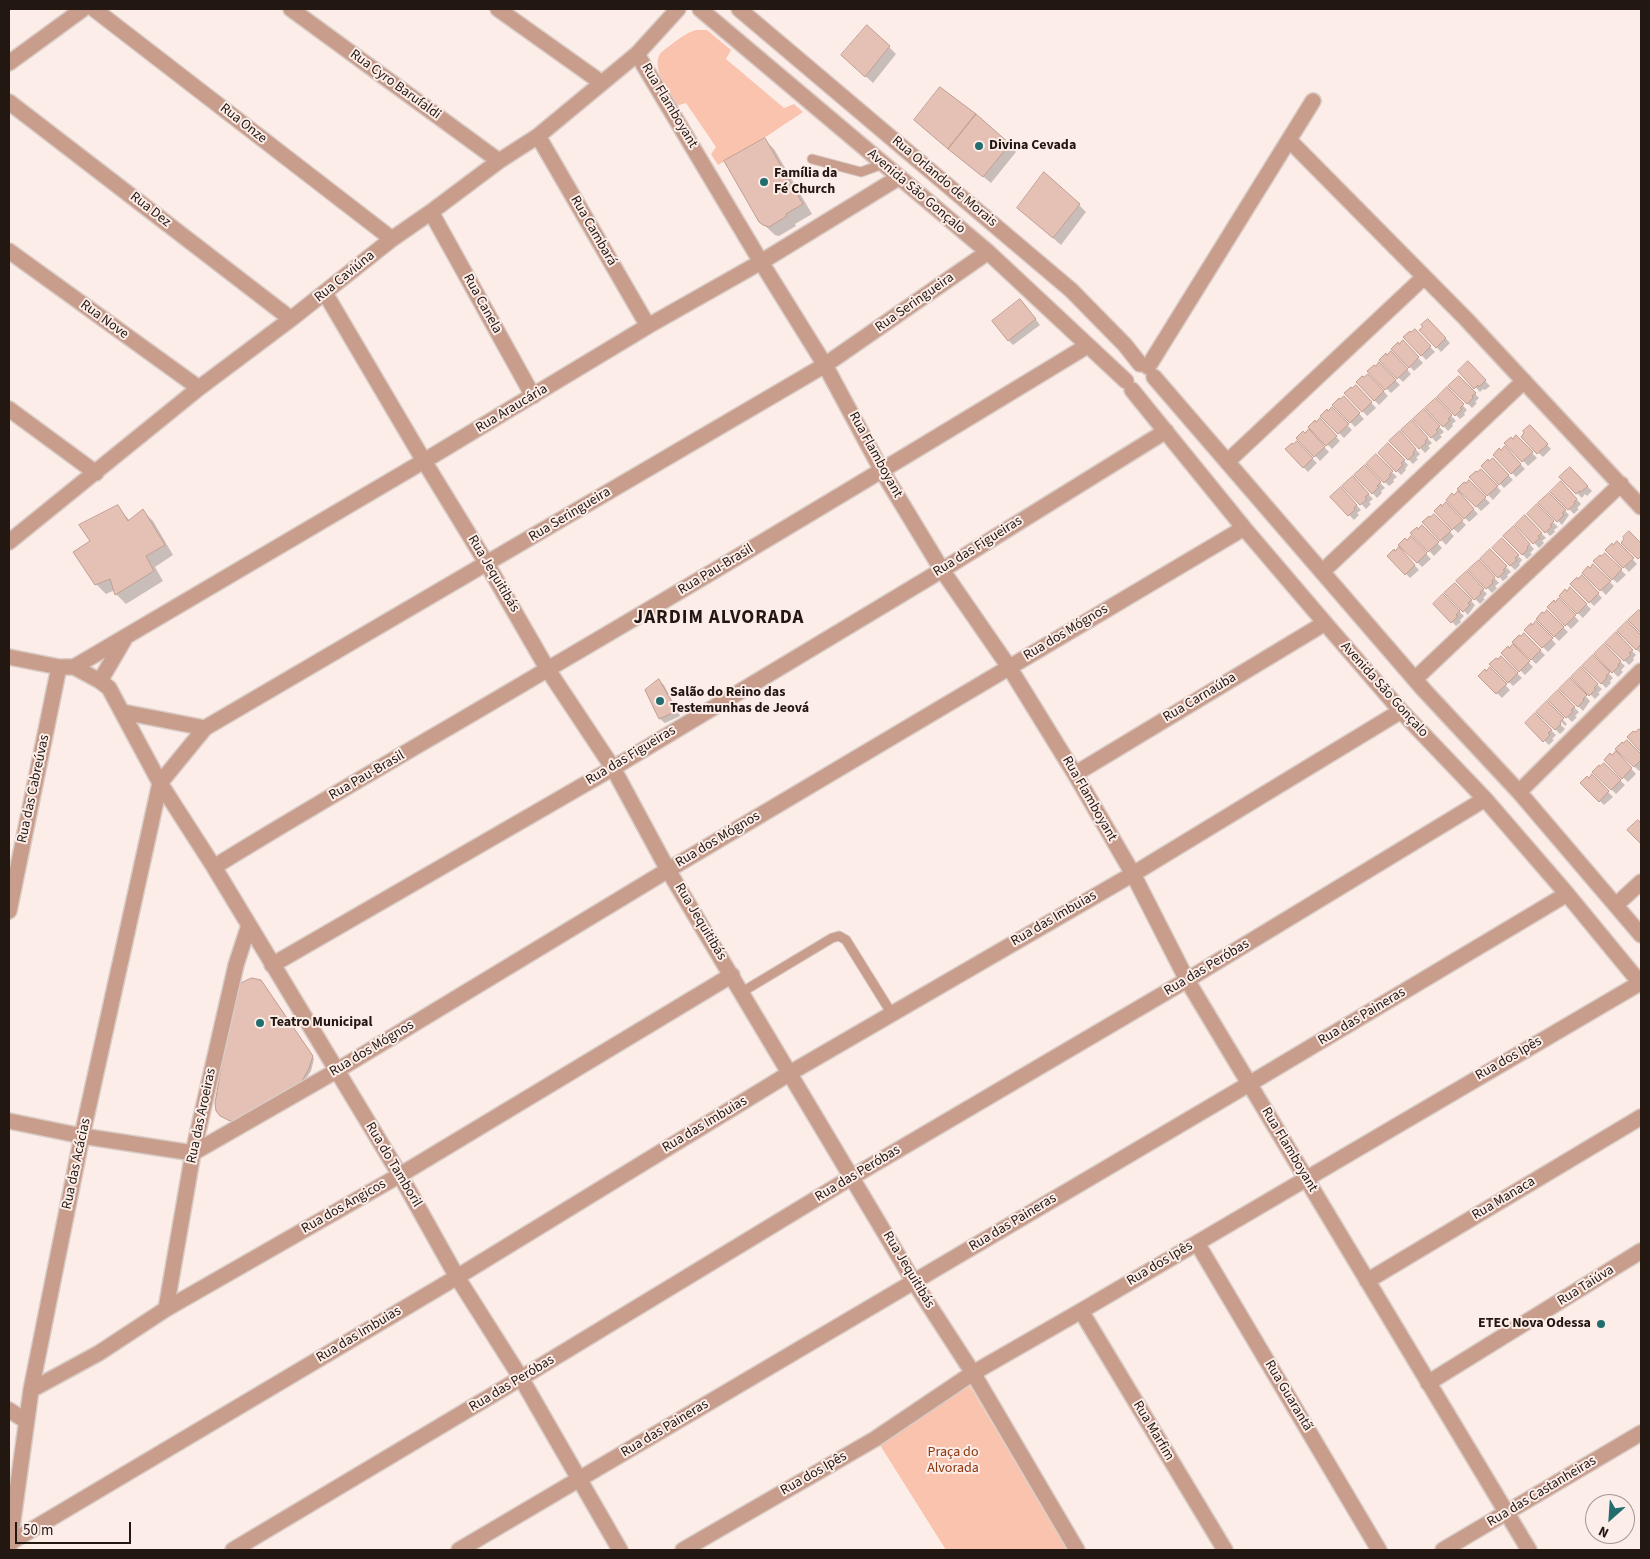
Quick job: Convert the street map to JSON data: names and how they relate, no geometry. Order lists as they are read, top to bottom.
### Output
{
  "streets": {
    "street": [
      "Rua Cyro Barufaldi",
      "Rua Flamboyant",
      "Rua Onze",
      "Rua Orlando de Morais",
      "Avenida São Gonçalo",
      "Rua Dez",
      "Rua Cambará",
      "Rua Caviúna",
      "Rua Seringueira",
      "Rua Canela",
      "Rua Nove",
      "Rua Araucária",
      "Rua das Figueiras",
      "Rua Pau-Brasil",
      "Rua Jequitibás",
      "Rua dos Mógnos",
      "Rua Carnaúba",
      "Rua das Cabreúvas",
      "Rua das Imbuias",
      "Rua das Peróbas",
      "Rua das Paineras",
      "Rua dos Ipês",
      "Rua das Aroeiras",
      "Rua das Acácias",
      "Rua do Tamboril",
      "Rua Manaca",
      "Rua dos Angicos",
      "Rua Taiúva",
      "Rua Guarantã",
      "Rua Marfim",
      "Rua das Castanheiras"
    ]
  },
  "crossings": [
    ["Rua Cyro Barufaldi", "Rua Caviúna"],
    ["Rua Flamboyant", "Rua Caviúna"],
    ["Rua Flamboyant", "Rua Seringueira"],
    ["Rua Flamboyant", "Rua Araucária"],
    ["Rua Flamboyant", "Rua das Figueiras"],
    ["Rua Flamboyant", "Rua Pau-Brasil"],
    ["Rua Flamboyant", "Rua dos Mógnos"],
    ["Rua Flamboyant", "Rua Carnaúba"],
    ["Rua Flamboyant", "Rua das Imbuias"],
    ["Rua Flamboyant", "Rua das Peróbas"],
    ["Rua Flamboyant", "Rua das Paineras"],
    ["Rua Flamboyant", "Rua dos Ipês"],
    ["Rua Flamboyant", "Rua Manaca"],
    ["Rua Flamboyant", "Rua Taiúva"],
    ["Rua Flamboyant", "Rua das Castanheiras"],
    ["Rua Onze", "Rua Caviúna"],
    ["Rua Orlando de Morais", "Avenida São Gonçalo"],
    ["Avenida São Gonçalo", "Rua Seringueira"],
    ["Avenida São Gonçalo", "Rua Araucária"],
    ["Avenida São Gonçalo", "Rua das Figueiras"],
    ["Avenida São Gonçalo", "Rua Pau-Brasil"],
    ["Avenida São Gonçalo", "Rua dos Mógnos"],
    ["Avenida São Gonçalo", "Rua Carnaúba"],
    ["Avenida São Gonçalo", "Rua das Imbuias"],
    ["Avenida São Gonçalo", "Rua das Peróbas"],
    ["Avenida São Gonçalo", "Rua das Paineras"],
    ["Avenida São Gonçalo", "Rua dos Ipês"],
    ["Rua Dez", "Rua Caviúna"],
    ["Rua Cambará", "Rua Caviúna"],
    ["Rua Cambará", "Rua Araucária"],
    ["Rua Caviúna", "Rua Canela"],
    ["Rua Caviúna", "Rua Nove"],
    ["Rua Caviúna", "Rua Jequitibás"],
    ["Rua Seringueira", "Rua Jequitibás"],
    ["Rua Seringueira", "Rua das Acácias"],
    ["Rua Seringueira", "Rua do Tamboril"],
    ["Rua Canela", "Rua Araucária"],
    ["Rua Araucária", "Rua Jequitibás"],
    ["Rua Araucária", "Rua do Tamboril"],
    ["Rua das Figueiras", "Rua Jequitibás"],
    ["Rua das Figueiras", "Rua do Tamboril"],
    ["Rua Pau-Brasil", "Rua Jequitibás"],
    ["Rua Pau-Brasil", "Rua do Tamboril"],
    ["Rua Jequitibás", "Rua dos Mógnos"],
    ["Rua Jequitibás", "Rua das Imbuias"],
    ["Rua Jequitibás", "Rua das Peróbas"],
    ["Rua Jequitibás", "Rua das Paineras"],
    ["Rua Jequitibás", "Rua dos Ipês"],
    ["Rua Jequitibás", "Rua dos Angicos"],
    ["Rua dos Mógnos", "Rua das Aroeiras"],
    ["Rua dos Mógnos", "Rua do Tamboril"],
    ["Rua das Imbuias", "Rua das Acácias"],
    ["Rua das Imbuias", "Rua do Tamboril"],
    ["Rua das Peróbas", "Rua do Tamboril"],
    ["Rua das Paineras", "Rua do Tamboril"],
    ["Rua dos Ipês", "Rua Guarantã"],
    ["Rua dos Ipês", "Rua Marfim"],
    ["Rua das Aroeiras", "Rua do Tamboril"],
    ["Rua das Aroeiras", "Rua dos Angicos"],
    ["Rua das Acácias", "Rua do Tamboril"],
    ["Rua das Acácias", "Rua dos Angicos"],
    ["Rua do Tamboril", "Rua dos Angicos"]
  ],
  "districts": ["JARDIM ALVORADA"],
  "parks": ["Praça do Alvorada"],
  "places": [
    "Divina Cevada",
    "Família da Fé Church",
    "Salão do Reino das Testemunhas de Jeová",
    "Teatro Municipal",
    "ETEC Nova Odessa"
  ],
  "scale_bar": "50 m",
  "north": "bottom left"
}
